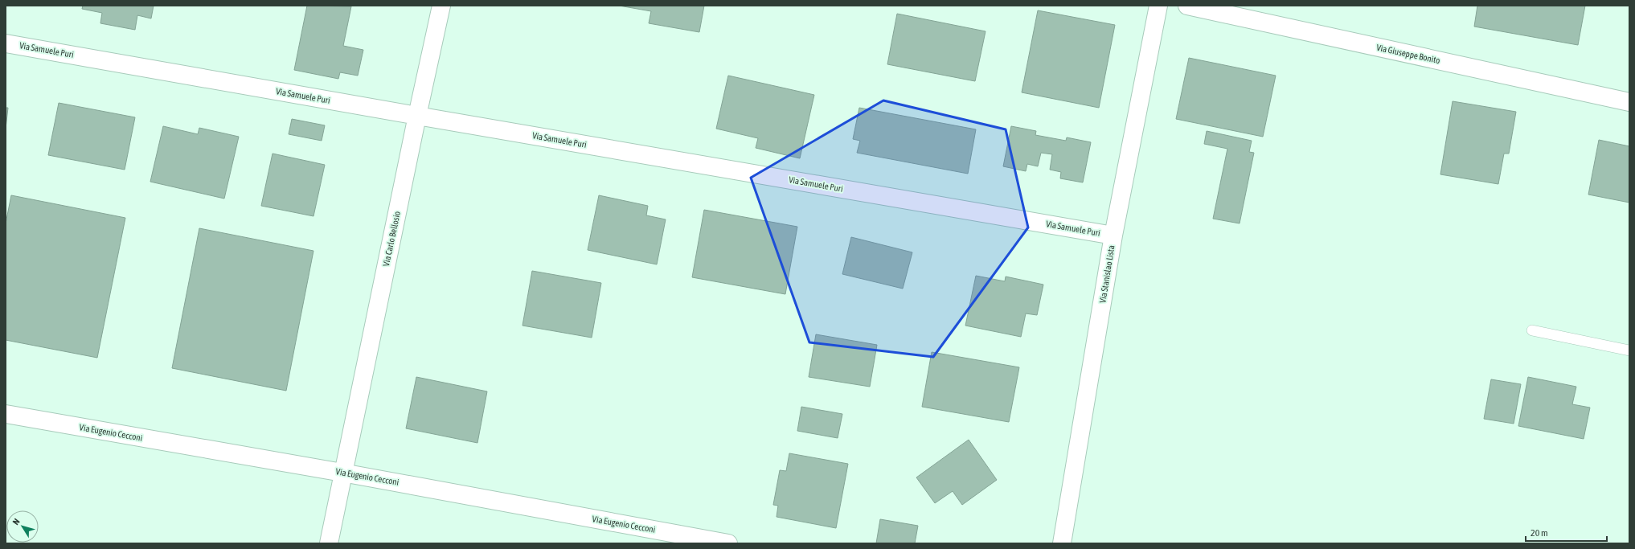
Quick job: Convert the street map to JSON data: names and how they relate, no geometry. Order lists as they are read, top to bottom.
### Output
{
  "streets": {
    "street": [
      "Via Samuele Puri",
      "Via Giuseppe Bonito",
      "Via Carlo Bellosio",
      "Via Stanislao Lista",
      "Via Eugenio Cecconi"
    ]
  },
  "crossings": [
    ["Via Samuele Puri", "Via Carlo Bellosio"],
    ["Via Samuele Puri", "Via Stanislao Lista"],
    ["Via Carlo Bellosio", "Via Eugenio Cecconi"]
  ],
  "scale_bar": "20 m",
  "north": "top left"
}
